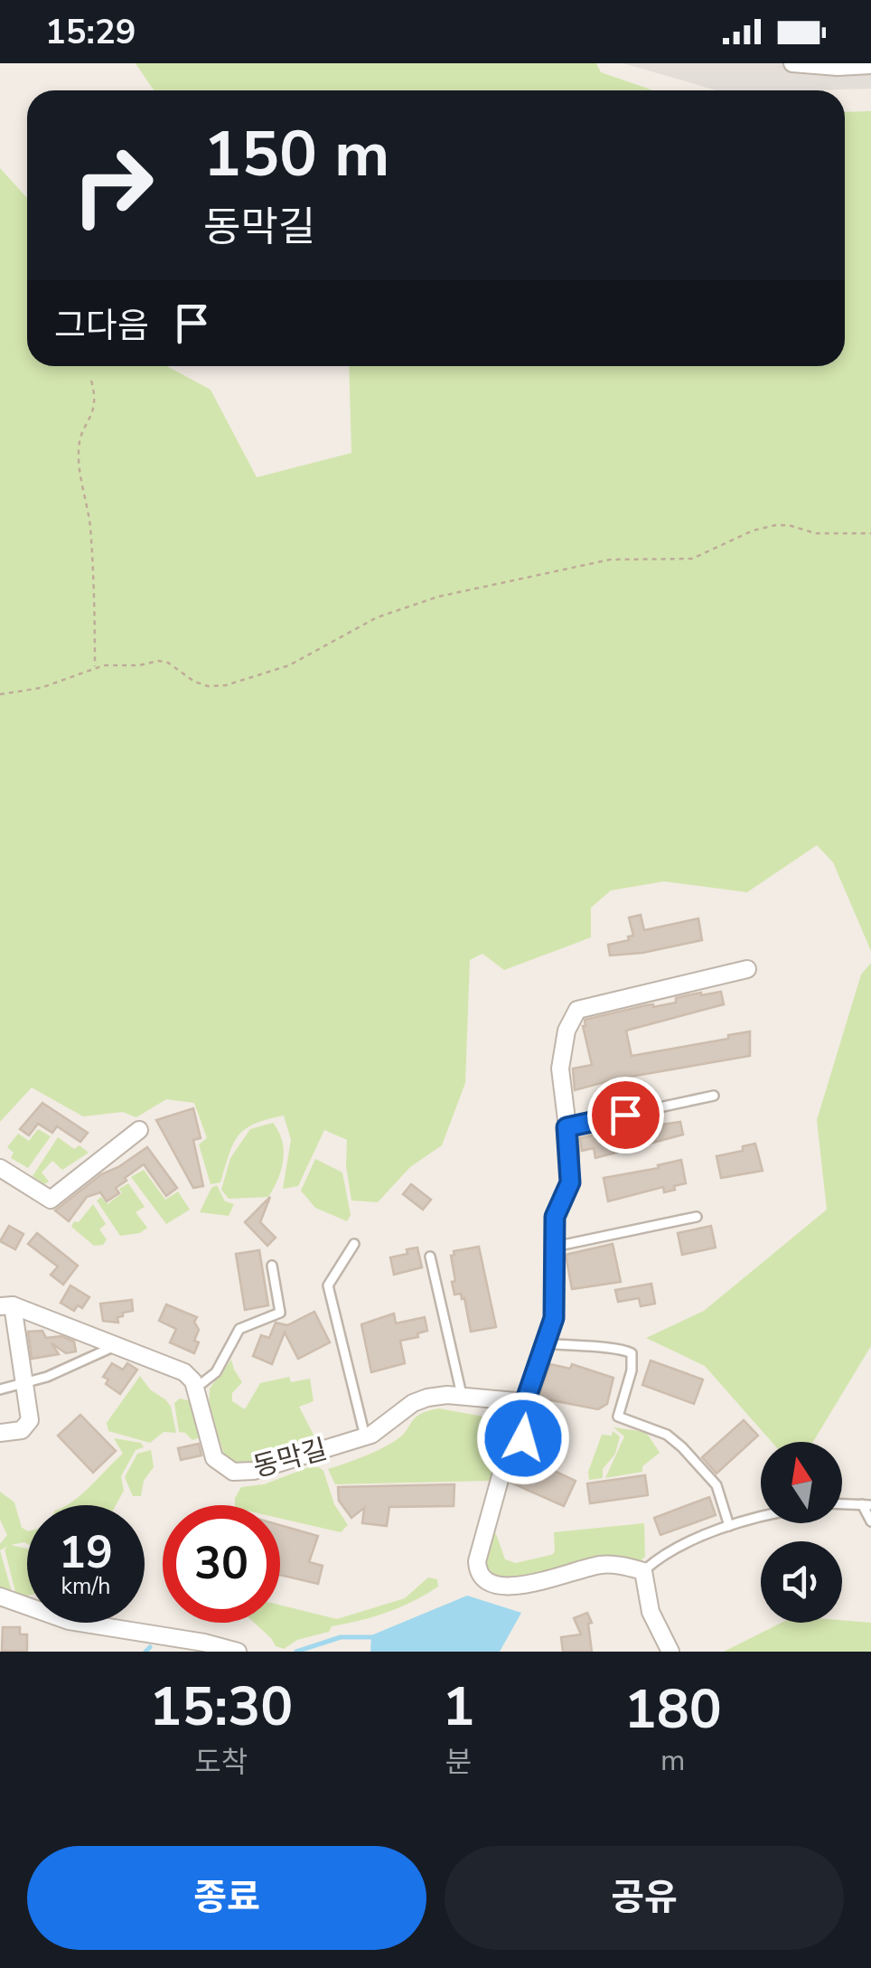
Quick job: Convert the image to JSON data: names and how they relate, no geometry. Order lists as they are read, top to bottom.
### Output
{
  "streets": {
    "street": ["동막길"]
  },
  "north": "top",
  "page": {
    "status": "15:29",
    "turn": ["150 m", "동막길"],
    "then": "그다음",
    "speed": "19 km/h",
    "limit": "30",
    "eta": [
      "15:30",
      "도착",
      "1",
      "분",
      "180",
      "m"
    ],
    "buttons": ["종료", "공유"]
  }
}
